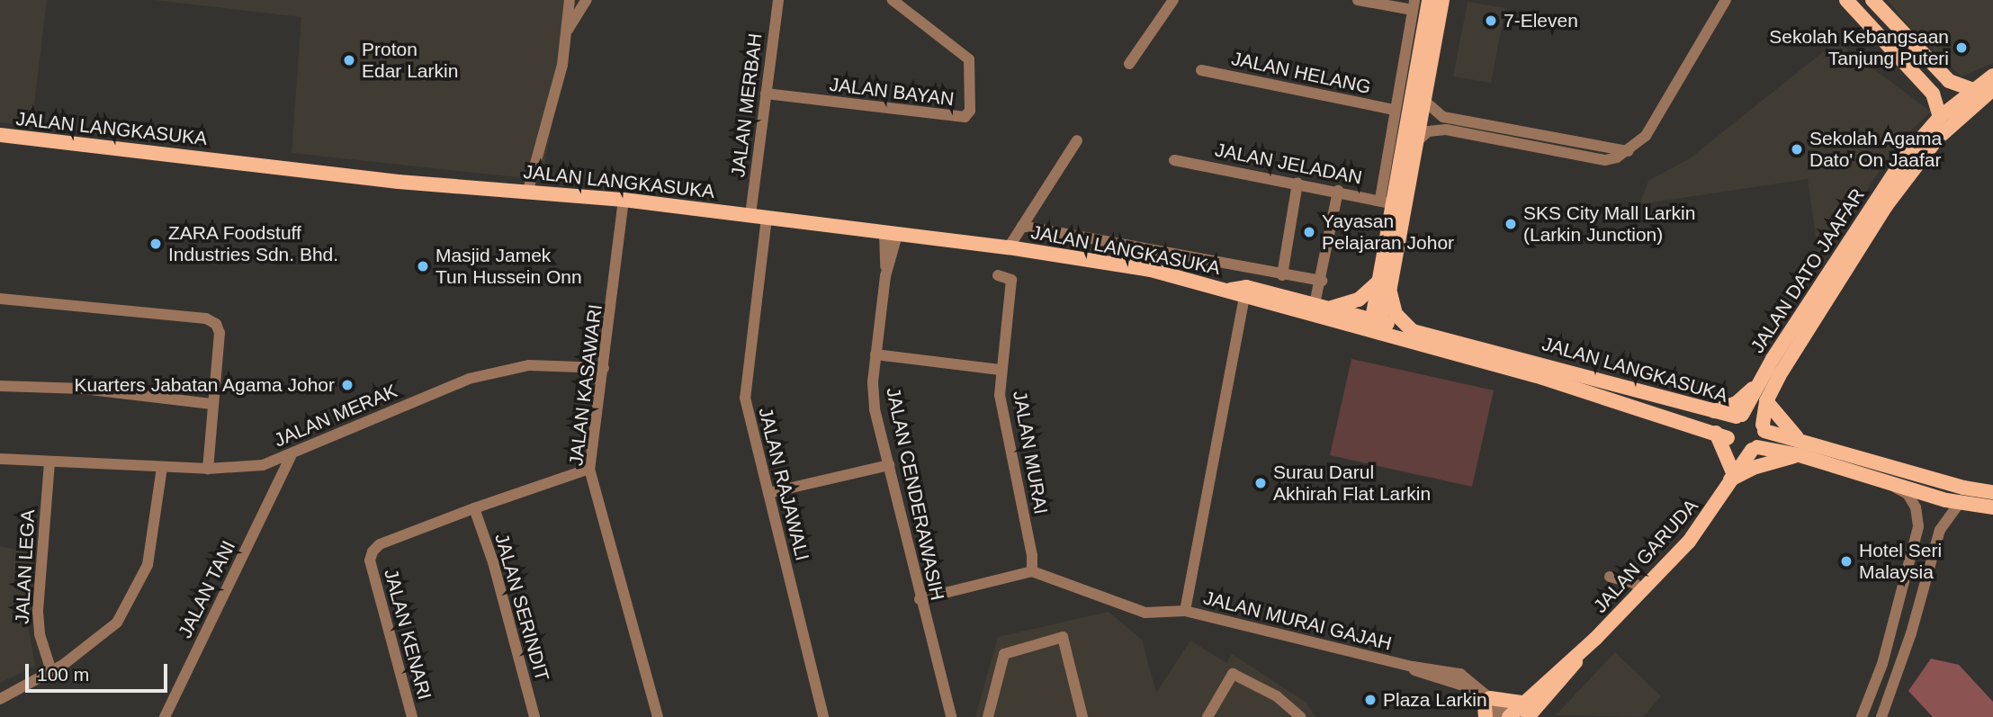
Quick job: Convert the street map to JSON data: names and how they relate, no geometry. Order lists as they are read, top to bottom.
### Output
{
  "streets": {
    "main road": ["JALAN LANGKASUKA", "JALAN DATO JAAFAR", "JALAN GARUDA"],
    "street": [
      "JALAN HELANG",
      "JALAN BAYAN",
      "JALAN MERBAH",
      "JALAN JELADAN",
      "JALAN KASAWARI",
      "JALAN MERAK",
      "JALAN MURAI",
      "JALAN RAJAWALI",
      "JALAN CENDERAWASIH",
      "JALAN LEGA",
      "JALAN TANI",
      "JALAN SERINDIT",
      "JALAN MURAI GAJAH",
      "JALAN KENARI"
    ]
  },
  "crossings": [
    ["JALAN BAYAN", "JALAN MERBAH"],
    ["JALAN MERBAH", "JALAN LANGKASUKA"],
    ["JALAN LANGKASUKA", "JALAN DATO JAAFAR"],
    ["JALAN LANGKASUKA", "JALAN KASAWARI"],
    ["JALAN LANGKASUKA", "JALAN RAJAWALI"],
    ["JALAN LANGKASUKA", "JALAN CENDERAWASIH"],
    ["JALAN LANGKASUKA", "JALAN GARUDA"],
    ["JALAN DATO JAAFAR", "JALAN GARUDA"],
    ["JALAN KASAWARI", "JALAN MERAK"],
    ["JALAN MERAK", "JALAN LEGA"],
    ["JALAN MERAK", "JALAN TANI"],
    ["JALAN MURAI", "JALAN MURAI GAJAH"],
    ["JALAN GARUDA", "JALAN MURAI GAJAH"],
    ["JALAN SERINDIT", "JALAN KENARI"]
  ],
  "places": [
    "7-Eleven",
    "Sekolah Kebangsaan Tanjung Puteri",
    "Proton Edar Larkin",
    "Sekolah Agama Dato' On Jaafar",
    "SKS City Mall Larkin (Larkin Junction)",
    "Yayasan Pelajaran Johor",
    "ZARA Foodstuff Industries Sdn. Bhd.",
    "Masjid Jamek Tun Hussein Onn",
    "Kuarters Jabatan Agama Johor",
    "Surau Darul Akhirah Flat Larkin",
    "Hotel Seri Malaysia",
    "Plaza Larkin"
  ],
  "scale_bar": "100 m"
}
